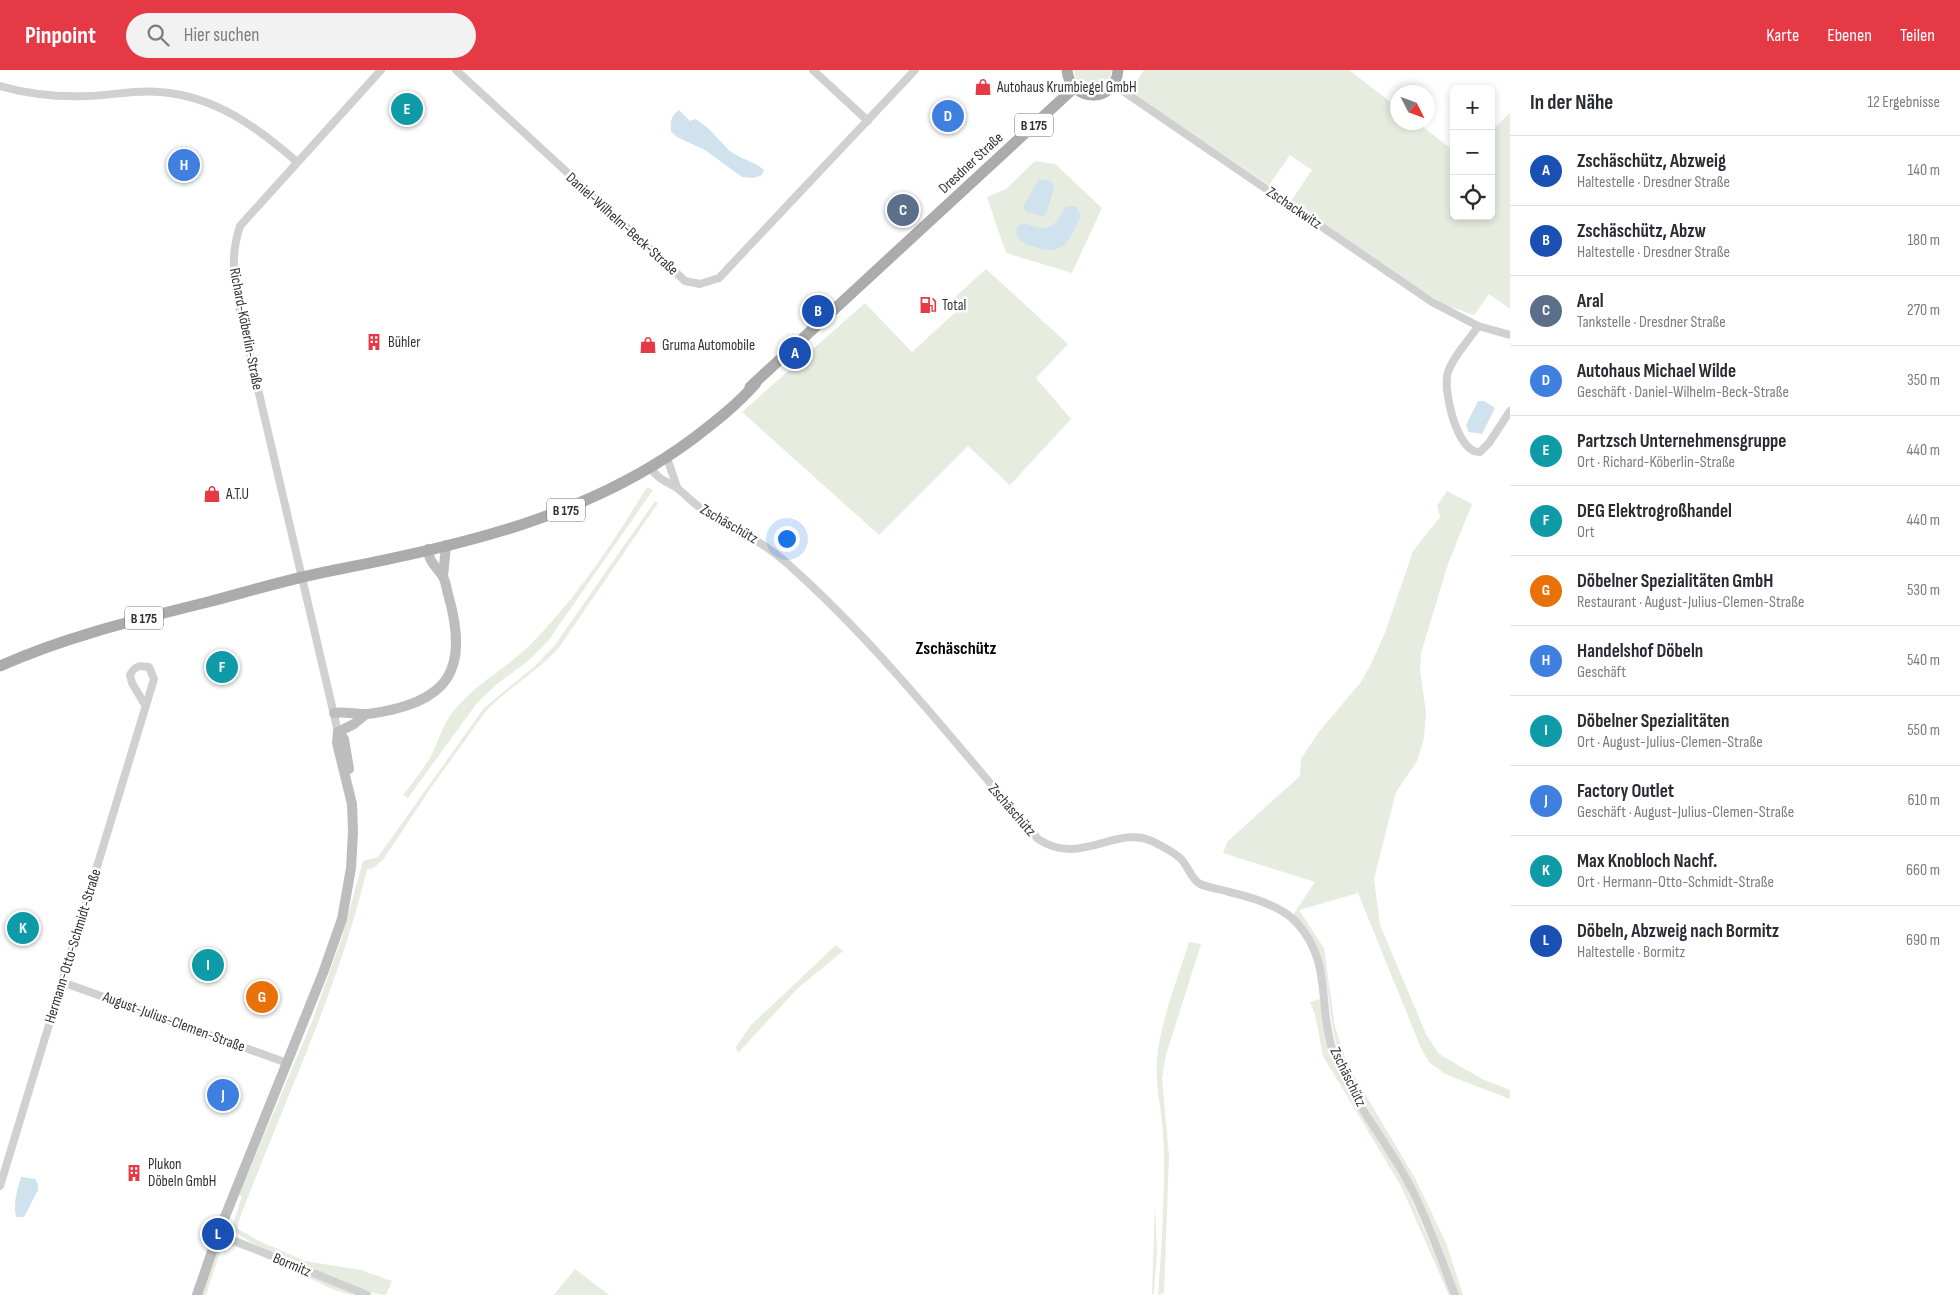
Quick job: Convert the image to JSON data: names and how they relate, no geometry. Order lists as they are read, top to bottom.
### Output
{
  "streets": {
    "main road": ["B 175", "Dresdner Straße"],
    "street": [
      "Zschackwitz",
      "Daniel-Wilhelm-Beck-Straße",
      "Richard-Köberlin-Straße",
      "Zschäschütz",
      "Hermann-Otto-Schmidt-Straße",
      "August-Julius-Clemen-Straße",
      "Bormitz"
    ]
  },
  "crossings": [
    ["B 175", "Dresdner Straße"],
    ["B 175", "Zschäschütz"],
    ["Dresdner Straße", "Zschäschütz"],
    ["Hermann-Otto-Schmidt-Straße", "August-Julius-Clemen-Straße"]
  ],
  "districts": ["Zschäschütz"],
  "places": {
    "shop": ["Autohaus Krumbiegel GmbH", "Gruma Automobile", "A.T.U"],
    "fuel station": ["Total"],
    "building": ["Bühler", "Plukon Döbeln GmbH"]
  },
  "north": "bottom right",
  "page": {
    "header": "Pinpoint",
    "search": "Hier suchen",
    "nav": ["Karte", "Ebenen", "Teilen"],
    "heading": ["In der Nähe", "12 Ergebnisse"],
    "map_buttons": ["+", "−"],
    "pins": [
      "E",
      "D",
      "H",
      "C",
      "B",
      "A",
      "F",
      "K",
      "I",
      "G",
      "J",
      "L"
    ],
    "list": [
      {
        "mark": "A",
        "name": "Zschäschütz, Abzweig",
        "note": "Haltestelle · Dresdner Straße",
        "value": "140 m"
      },
      {
        "mark": "B",
        "name": "Zschäschütz, Abzw",
        "note": "Haltestelle · Dresdner Straße",
        "value": "180 m"
      },
      {
        "mark": "C",
        "name": "Aral",
        "note": "Tankstelle · Dresdner Straße",
        "value": "270 m"
      },
      {
        "mark": "D",
        "name": "Autohaus Michael Wilde",
        "note": "Geschäft · Daniel-Wilhelm-Beck-Straße",
        "value": "350 m"
      },
      {
        "mark": "E",
        "name": "Partzsch Unternehmensgruppe",
        "note": "Ort · Richard-Köberlin-Straße",
        "value": "440 m"
      },
      {
        "mark": "F",
        "name": "DEG Elektrogroßhandel",
        "note": "Ort",
        "value": "440 m"
      },
      {
        "mark": "G",
        "name": "Döbelner Spezialitäten GmbH",
        "note": "Restaurant · August-Julius-Clemen-Straße",
        "value": "530 m"
      },
      {
        "mark": "H",
        "name": "Handelshof Döbeln",
        "note": "Geschäft",
        "value": "540 m"
      },
      {
        "mark": "I",
        "name": "Döbelner Spezialitäten",
        "note": "Ort · August-Julius-Clemen-Straße",
        "value": "550 m"
      },
      {
        "mark": "J",
        "name": "Factory Outlet",
        "note": "Geschäft · August-Julius-Clemen-Straße",
        "value": "610 m"
      },
      {
        "mark": "K",
        "name": "Max Knobloch Nachf.",
        "note": "Ort · Hermann-Otto-Schmidt-Straße",
        "value": "660 m"
      },
      {
        "mark": "L",
        "name": "Döbeln, Abzweig nach Bormitz",
        "note": "Haltestelle · Bormitz",
        "value": "690 m"
      }
    ]
  }
}
